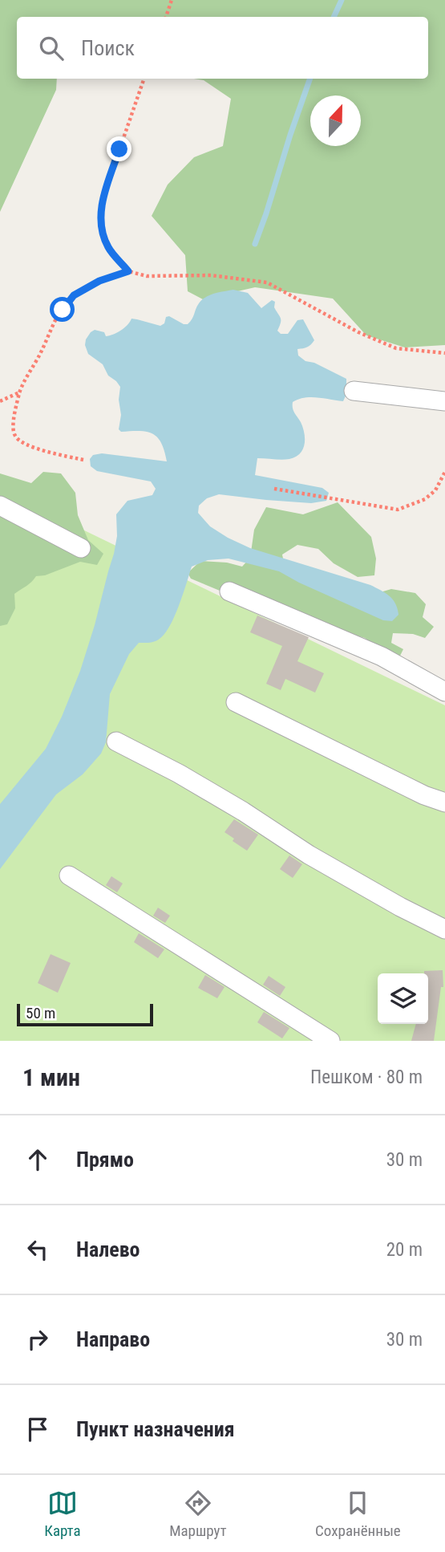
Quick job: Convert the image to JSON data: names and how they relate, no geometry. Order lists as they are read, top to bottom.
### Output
{
  "scale_bar": "50 m",
  "north": "top",
  "page": {
    "search": "Поиск",
    "scale": "50 m",
    "heading": ["1 мин", "Пешком · 80 m"],
    "list": [
      ["Прямо", "30 m"],
      ["Налево", "20 m"],
      ["Направо", "30 m"],
      "Пункт назначения"
    ],
    "nav": ["Карта", "Маршрут", "Сохранённые"]
  }
}
